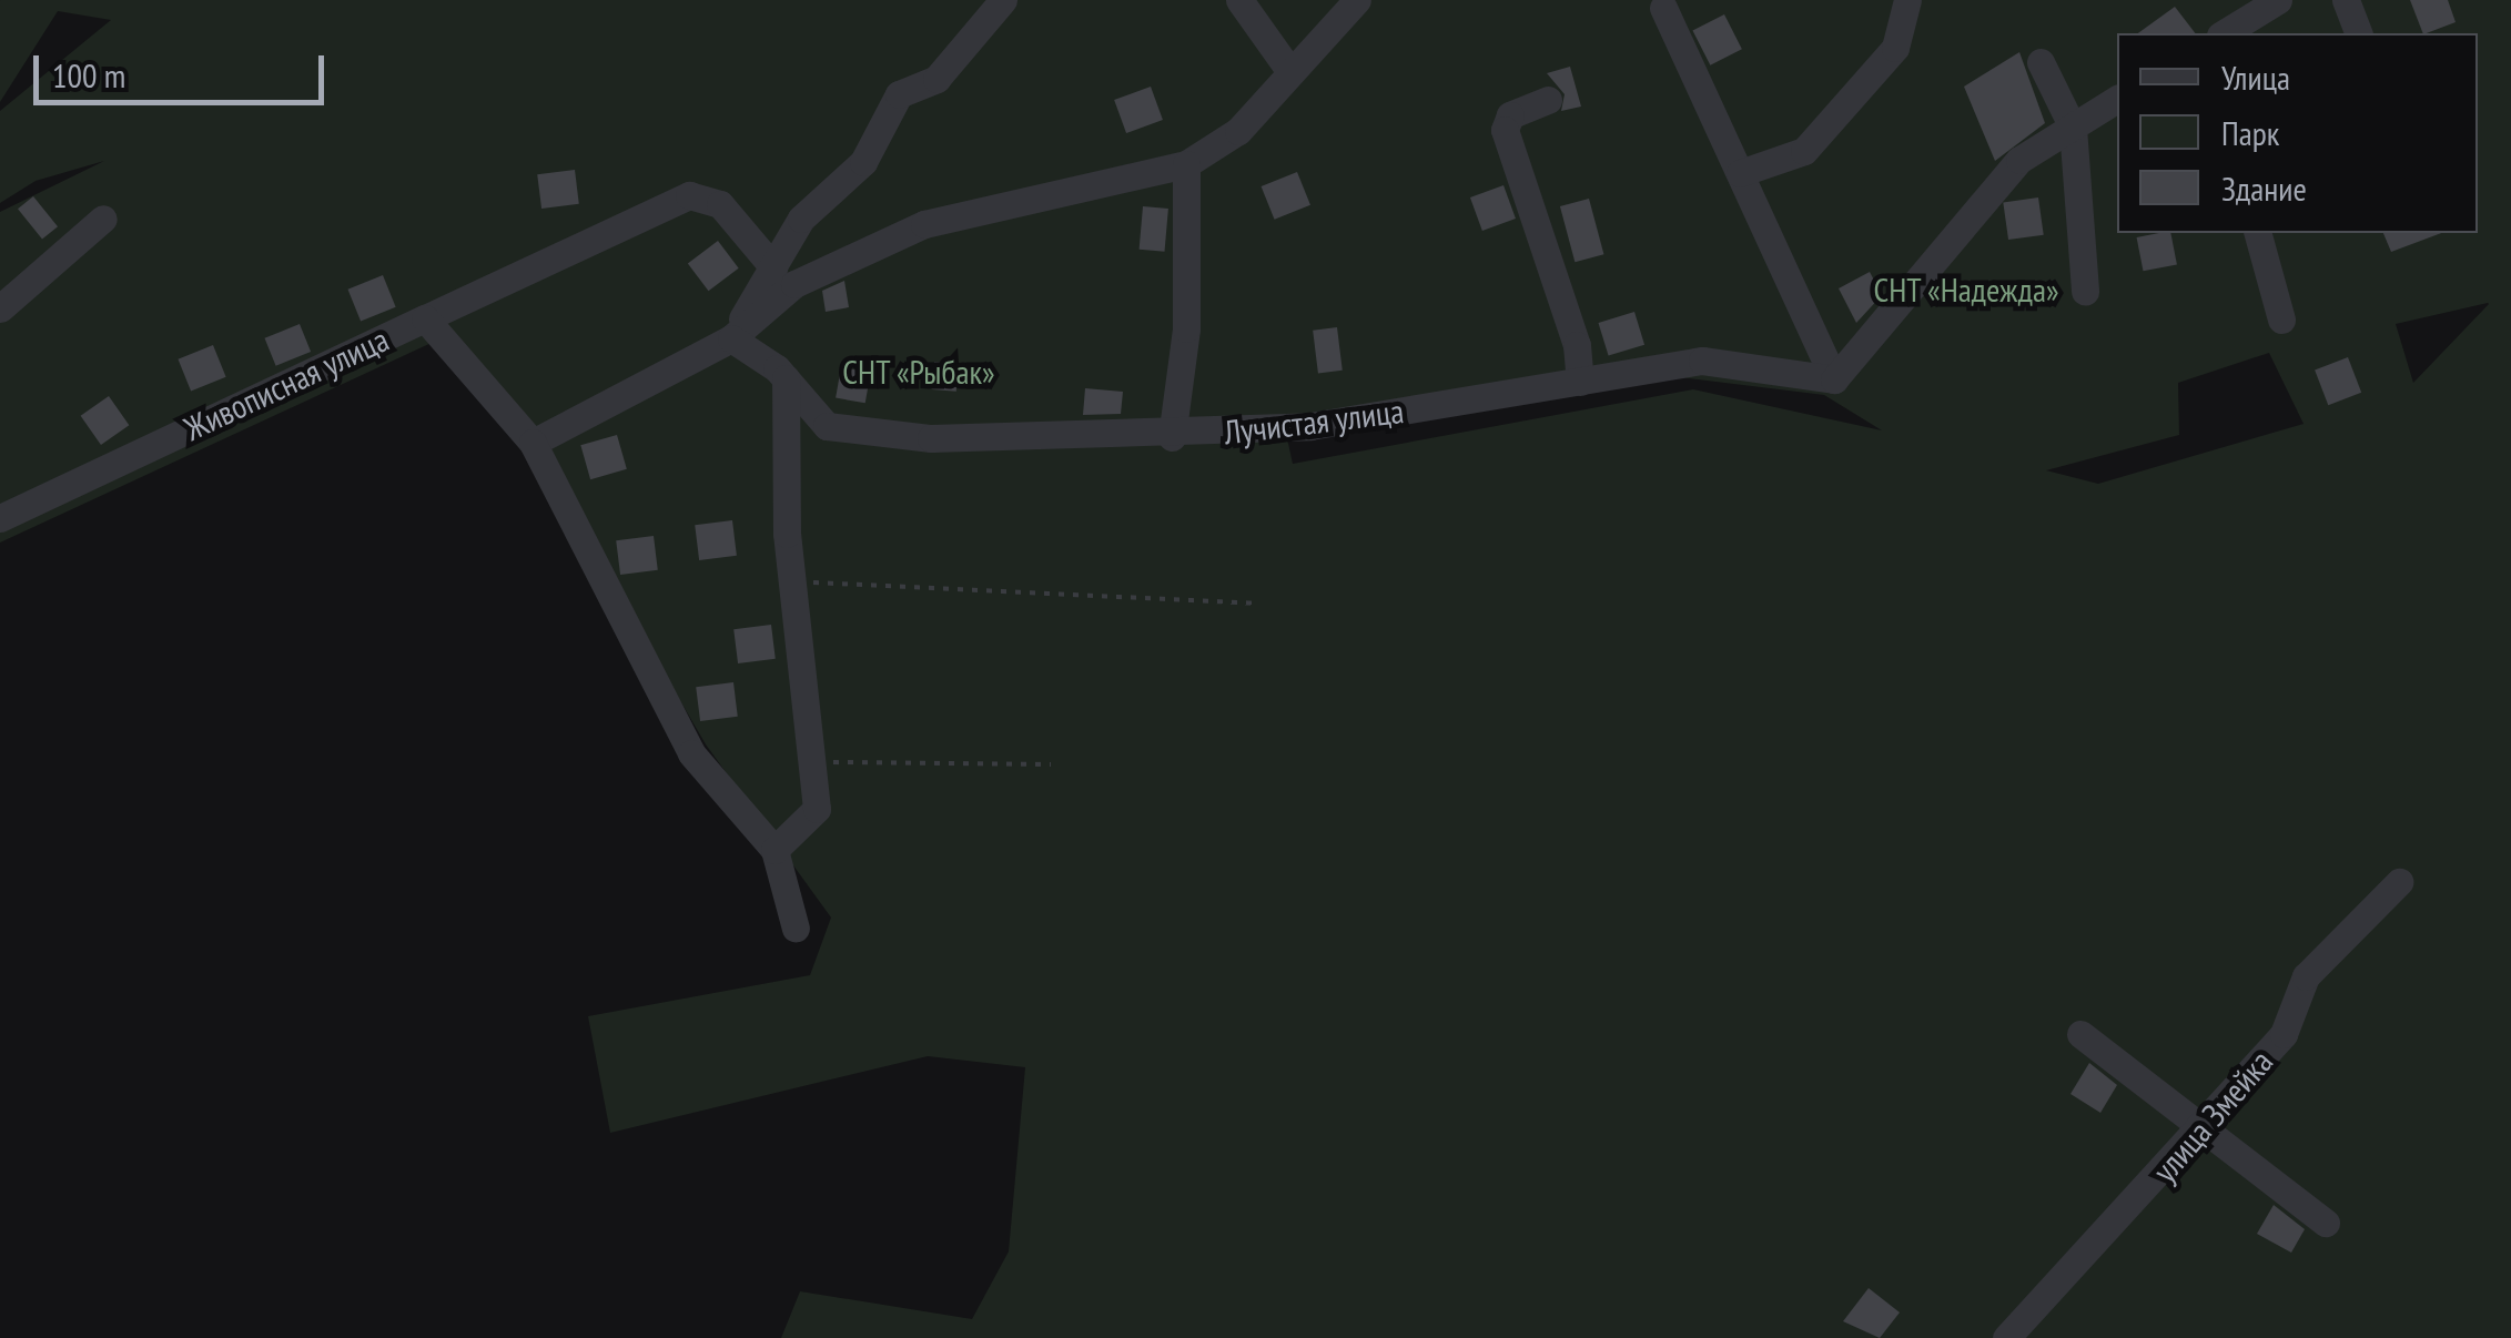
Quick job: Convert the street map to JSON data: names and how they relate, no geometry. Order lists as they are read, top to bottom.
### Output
{
  "streets": {
    "street": ["Живописная улица", "Лучистая улица", "улица Змейка"]
  },
  "parks": ["СНТ «Надежда»", "СНТ «Рыбак»"],
  "legend": ["Улица", "Парк", "Здание"],
  "scale_bar": "100 m"
}
